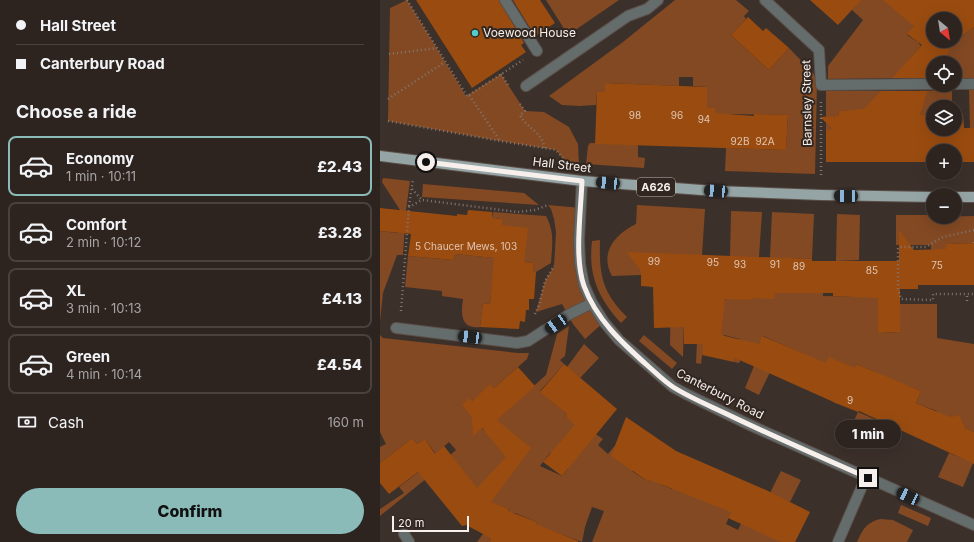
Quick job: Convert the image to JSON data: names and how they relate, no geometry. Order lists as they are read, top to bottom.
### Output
{
  "streets": {
    "main road": ["Hall Street", "A626"],
    "street": ["Barnsley Street", "Canterbury Road"]
  },
  "crossings": [
    ["Hall Street", "Canterbury Road"]
  ],
  "places": ["Voewood House"],
  "house_numbers": [
    "98",
    "96",
    "94",
    "92B",
    "92A",
    "5 Chaucer Mews, 103",
    "99",
    "95",
    "93",
    "91",
    "75",
    "89",
    "85",
    "9"
  ],
  "scale_bar": "20 m",
  "north": "bottom right",
  "page": {
    "banner": ["Hall Street", "Canterbury Road"],
    "map_buttons": ["+", "−"],
    "heading": "Choose a ride",
    "list": [
      {
        "name": "Economy",
        "note": "1 min · 10:11",
        "value": "£2.43"
      },
      {
        "name": "Comfort",
        "note": "2 min · 10:12",
        "value": "£3.28"
      },
      {
        "name": "XL",
        "note": "3 min · 10:13",
        "value": "£4.13"
      },
      {
        "name": "Green",
        "note": "4 min · 10:14",
        "value": "£4.54"
      }
    ],
    "pay": ["Cash", "160 m"],
    "bubble": "1 min",
    "buttons": "Confirm",
    "scale": "20 m"
  }
}
